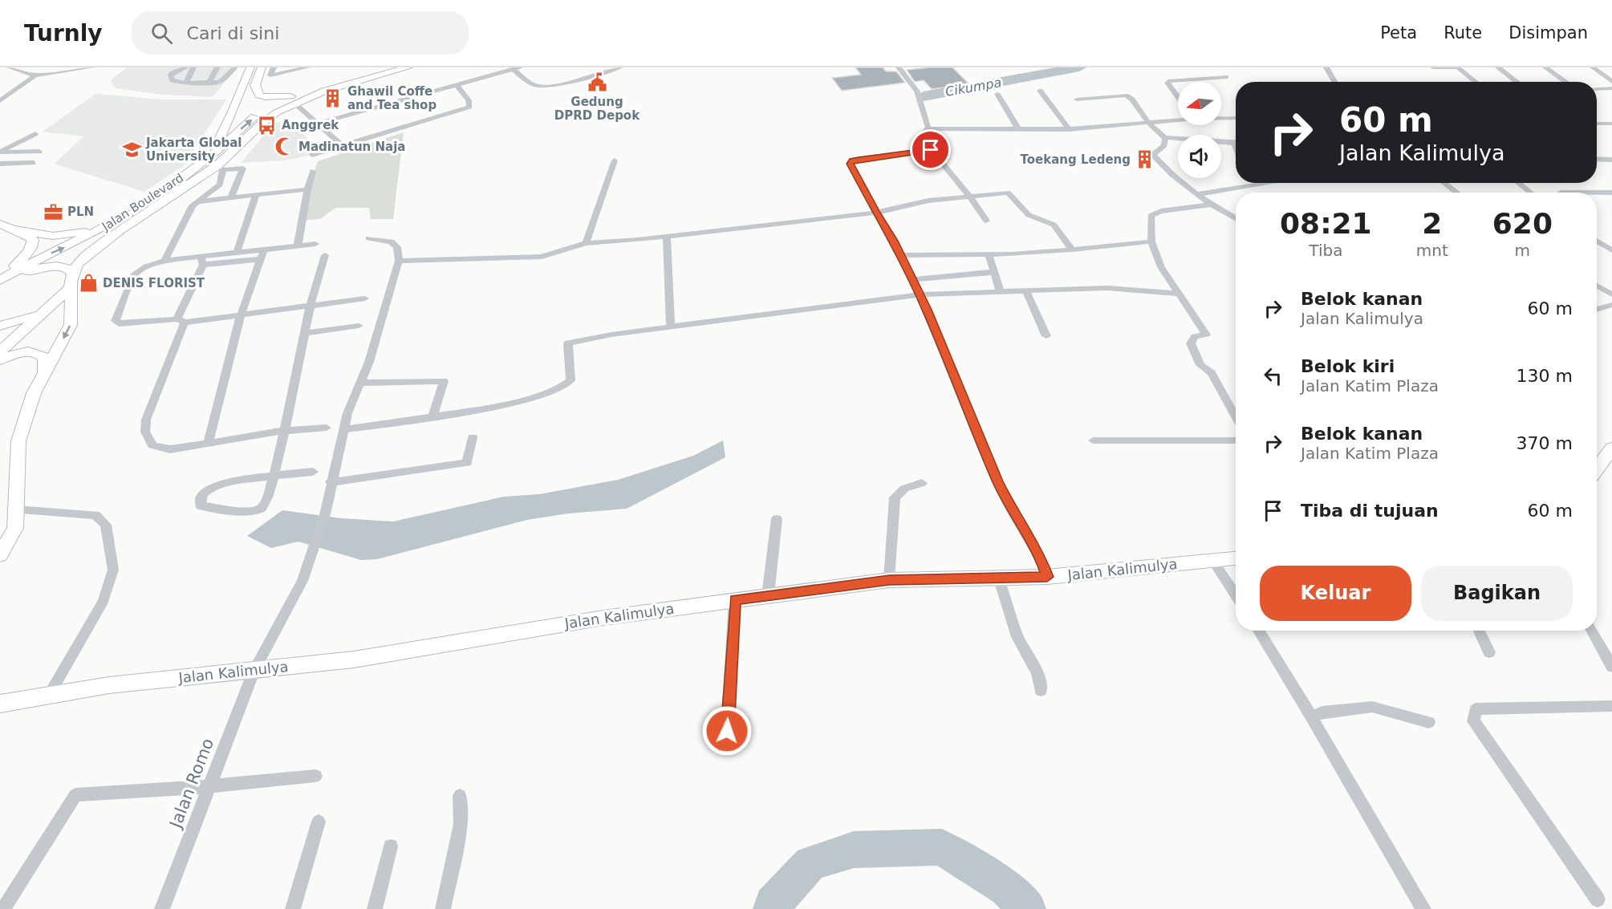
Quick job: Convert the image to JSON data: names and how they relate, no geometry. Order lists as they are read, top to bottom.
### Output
{
  "streets": {
    "street": ["Jalan Boulevard", "Jalan Kalimulya", "Jalan Romo"]
  },
  "crossings": [
    ["Jalan Kalimulya", "Jalan Romo"]
  ],
  "water": ["Cikumpa"],
  "places": {
    "public building": ["Gedung DPRD Depok"],
    "building": ["Ghawil Coffe and Tea shop", "Toekang Ledeng"],
    "bus stop": ["Anggrek"],
    "mosque": ["Madinatun Naja"],
    "school or university": ["Jakarta Global University"],
    "office": ["PLN"],
    "shop": ["DENIS FLORIST"]
  },
  "north": "left",
  "page": {
    "header": "Turnly",
    "search": "Cari di sini",
    "nav": ["Peta", "Rute", "Disimpan"],
    "turn": ["60 m", "Jalan Kalimulya"],
    "eta": [
      "08:21",
      "Tiba",
      "2",
      "mnt",
      "620",
      "m"
    ],
    "list": [
      {
        "name": "Belok kanan",
        "note": "Jalan Kalimulya",
        "value": "60 m"
      },
      {
        "name": "Belok kiri",
        "note": "Jalan Katim Plaza",
        "value": "130 m"
      },
      {
        "name": "Belok kanan",
        "note": "Jalan Katim Plaza",
        "value": "370 m"
      },
      {
        "name": "Tiba di tujuan",
        "value": "60 m"
      }
    ],
    "buttons": ["Keluar", "Bagikan"]
  }
}
